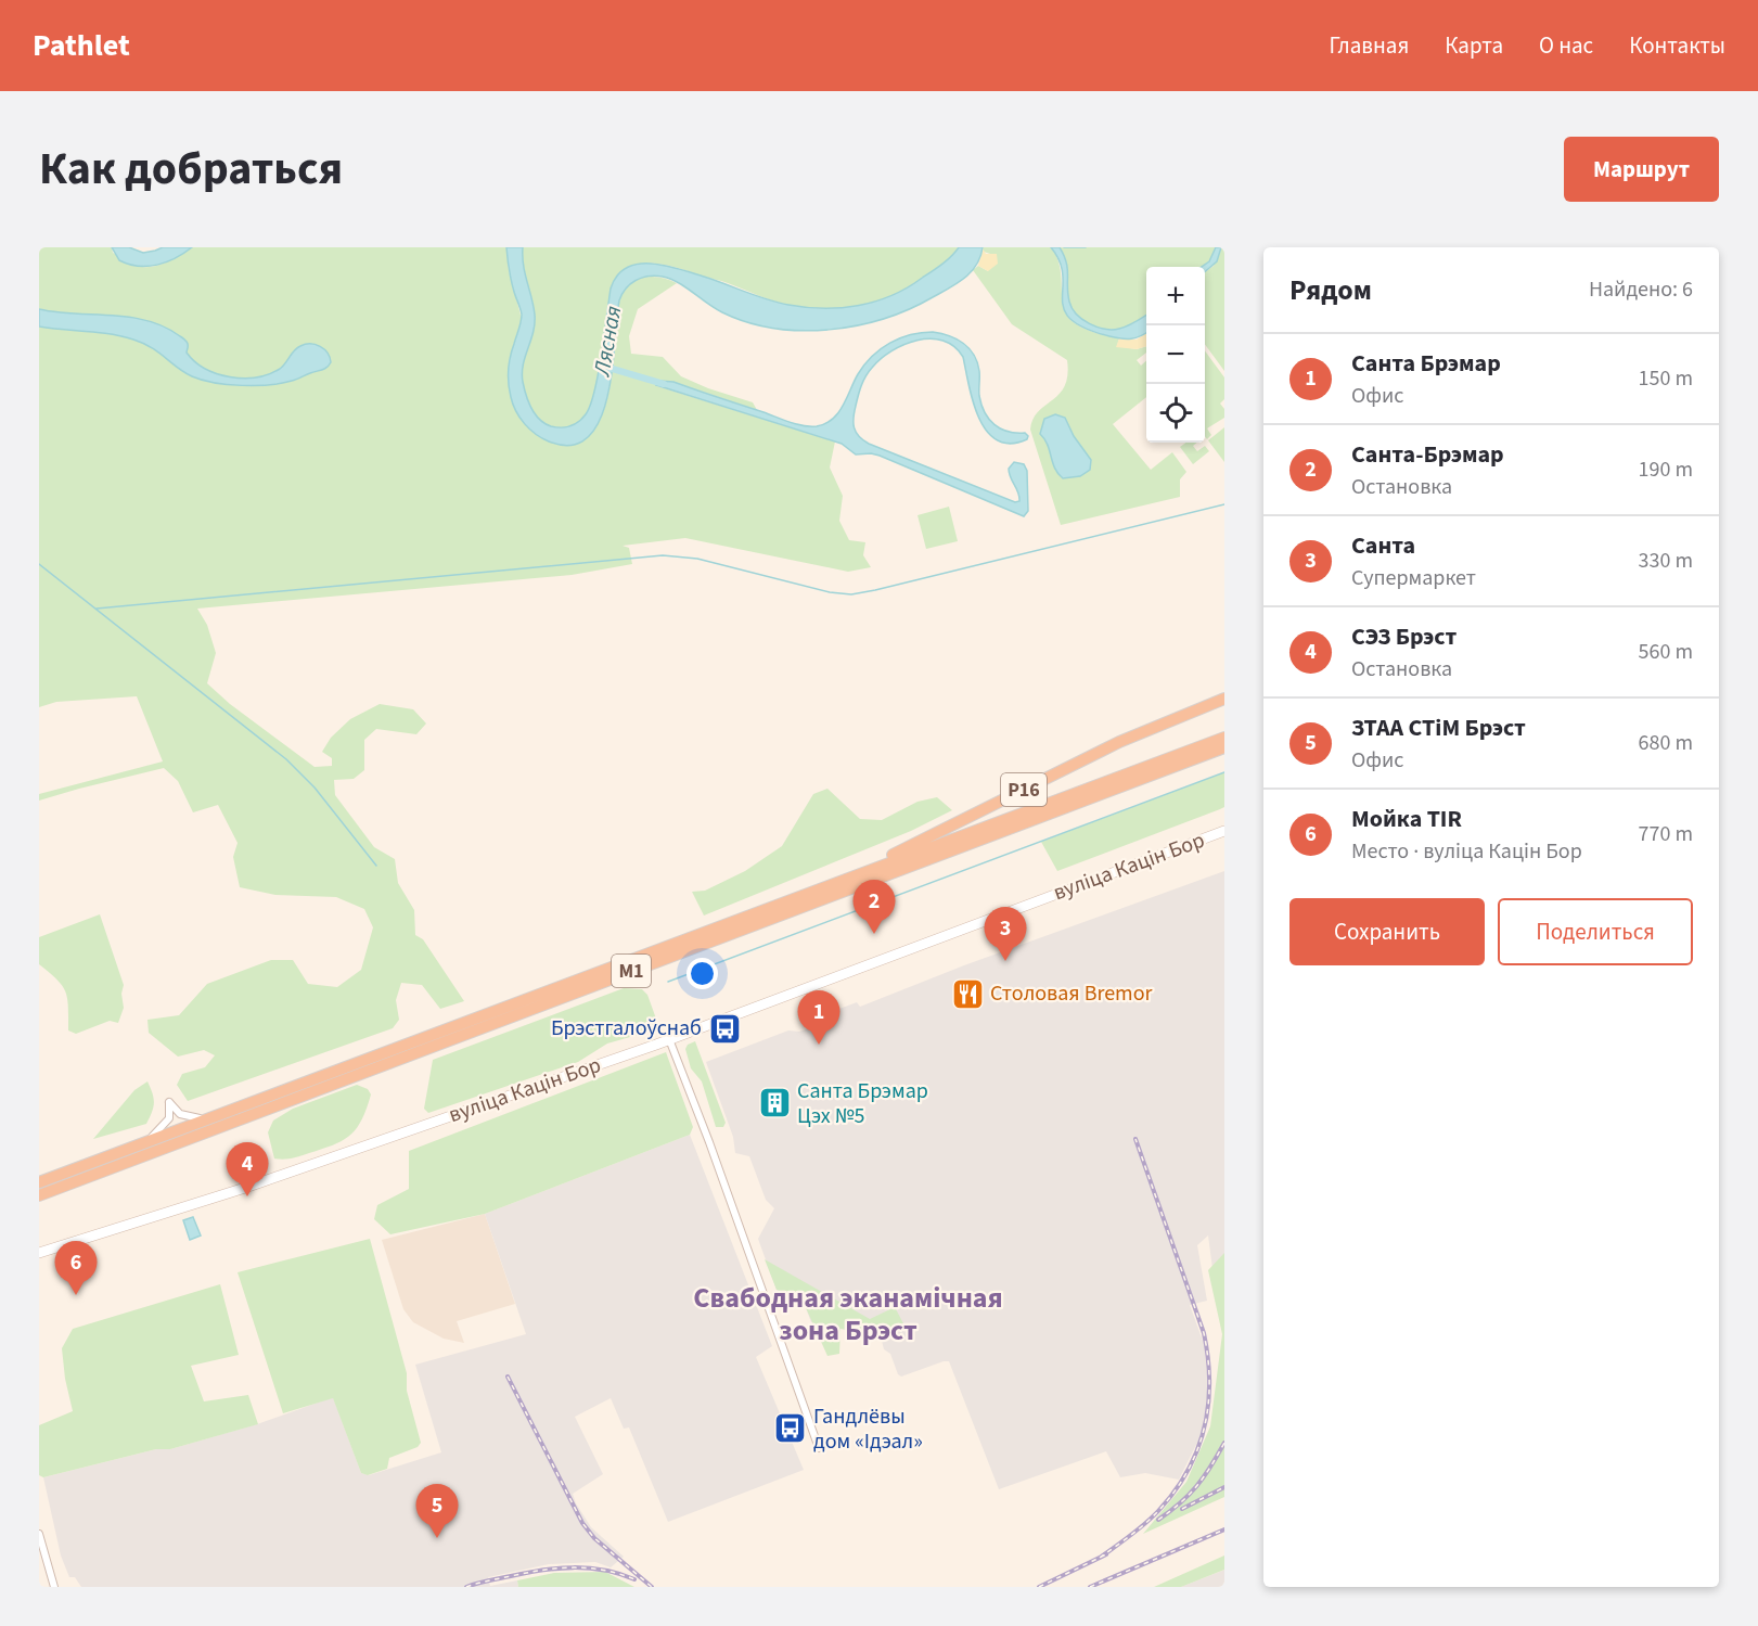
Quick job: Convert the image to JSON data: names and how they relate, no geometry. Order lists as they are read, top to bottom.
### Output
{
  "streets": {
    "highway": ["Р16", "М1"],
    "main road": ["вуліца Кацін Бор"]
  },
  "crossings": [
    ["Р16", "М1"]
  ],
  "districts": ["Свабодная эканамічная зона Брэст"],
  "water": ["Лясная"],
  "places": {
    "restaurant": ["Столовая Bremor"],
    "bus stop": ["Брэстгалоўснаб", "Гандлёвы дом «Ідэал»"],
    "building": ["Санта Брэмар Цэх №5"]
  },
  "page": {
    "header": "Pathlet",
    "nav": [
      "Главная",
      "Карта",
      "О нас",
      "Контакты"
    ],
    "title": "Как добраться",
    "buttons": [
      "Маршрут",
      ["Сохранить", "Поделиться"]
    ],
    "heading": ["Рядом", "Найдено: 6"],
    "map_buttons": ["+", "−"],
    "list": [
      {
        "mark": "1",
        "name": "Санта Брэмар",
        "note": "Офис",
        "value": "150 m"
      },
      {
        "mark": "2",
        "name": "Санта-Брэмар",
        "note": "Остановка",
        "value": "190 m"
      },
      {
        "mark": "3",
        "name": "Санта",
        "note": "Супермаркет",
        "value": "330 m"
      },
      {
        "mark": "4",
        "name": "СЭЗ Брэст",
        "note": "Остановка",
        "value": "560 m"
      },
      {
        "mark": "5",
        "name": "ЗТАА СТіМ Брэст",
        "note": "Офис",
        "value": "680 m"
      },
      {
        "mark": "6",
        "name": "Мойка TIR",
        "note": "Место · вуліца Кацін Бор",
        "value": "770 m"
      }
    ],
    "pins": [
      "2",
      "3",
      "1",
      "4",
      "6",
      "5"
    ]
  }
}
